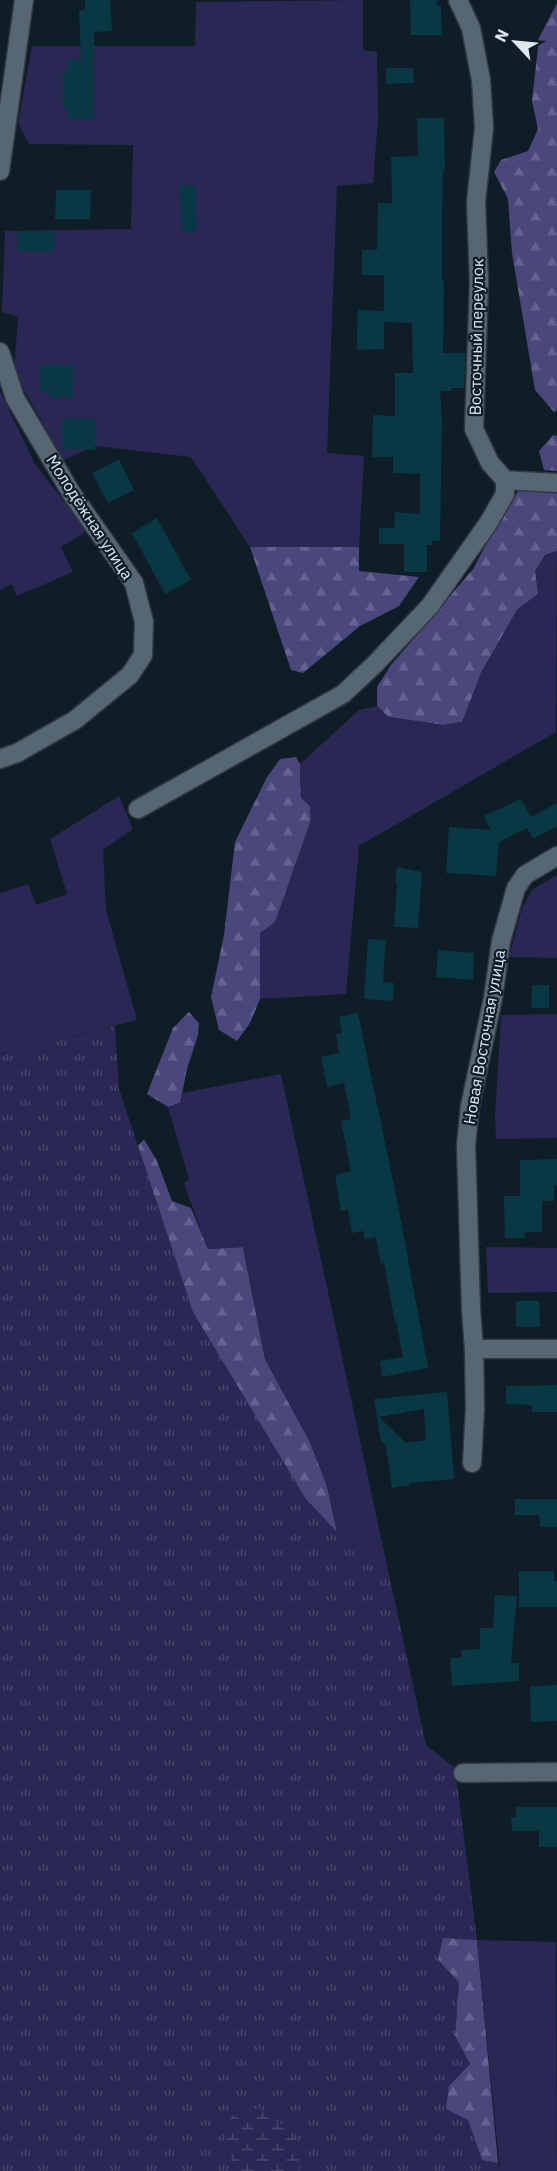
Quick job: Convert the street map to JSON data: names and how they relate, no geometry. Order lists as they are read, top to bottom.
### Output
{
  "streets": {
    "street": ["Восточный переулок", "Молодёжная улица", "Новая Восточная улица"]
  },
  "north": "top left"
}
